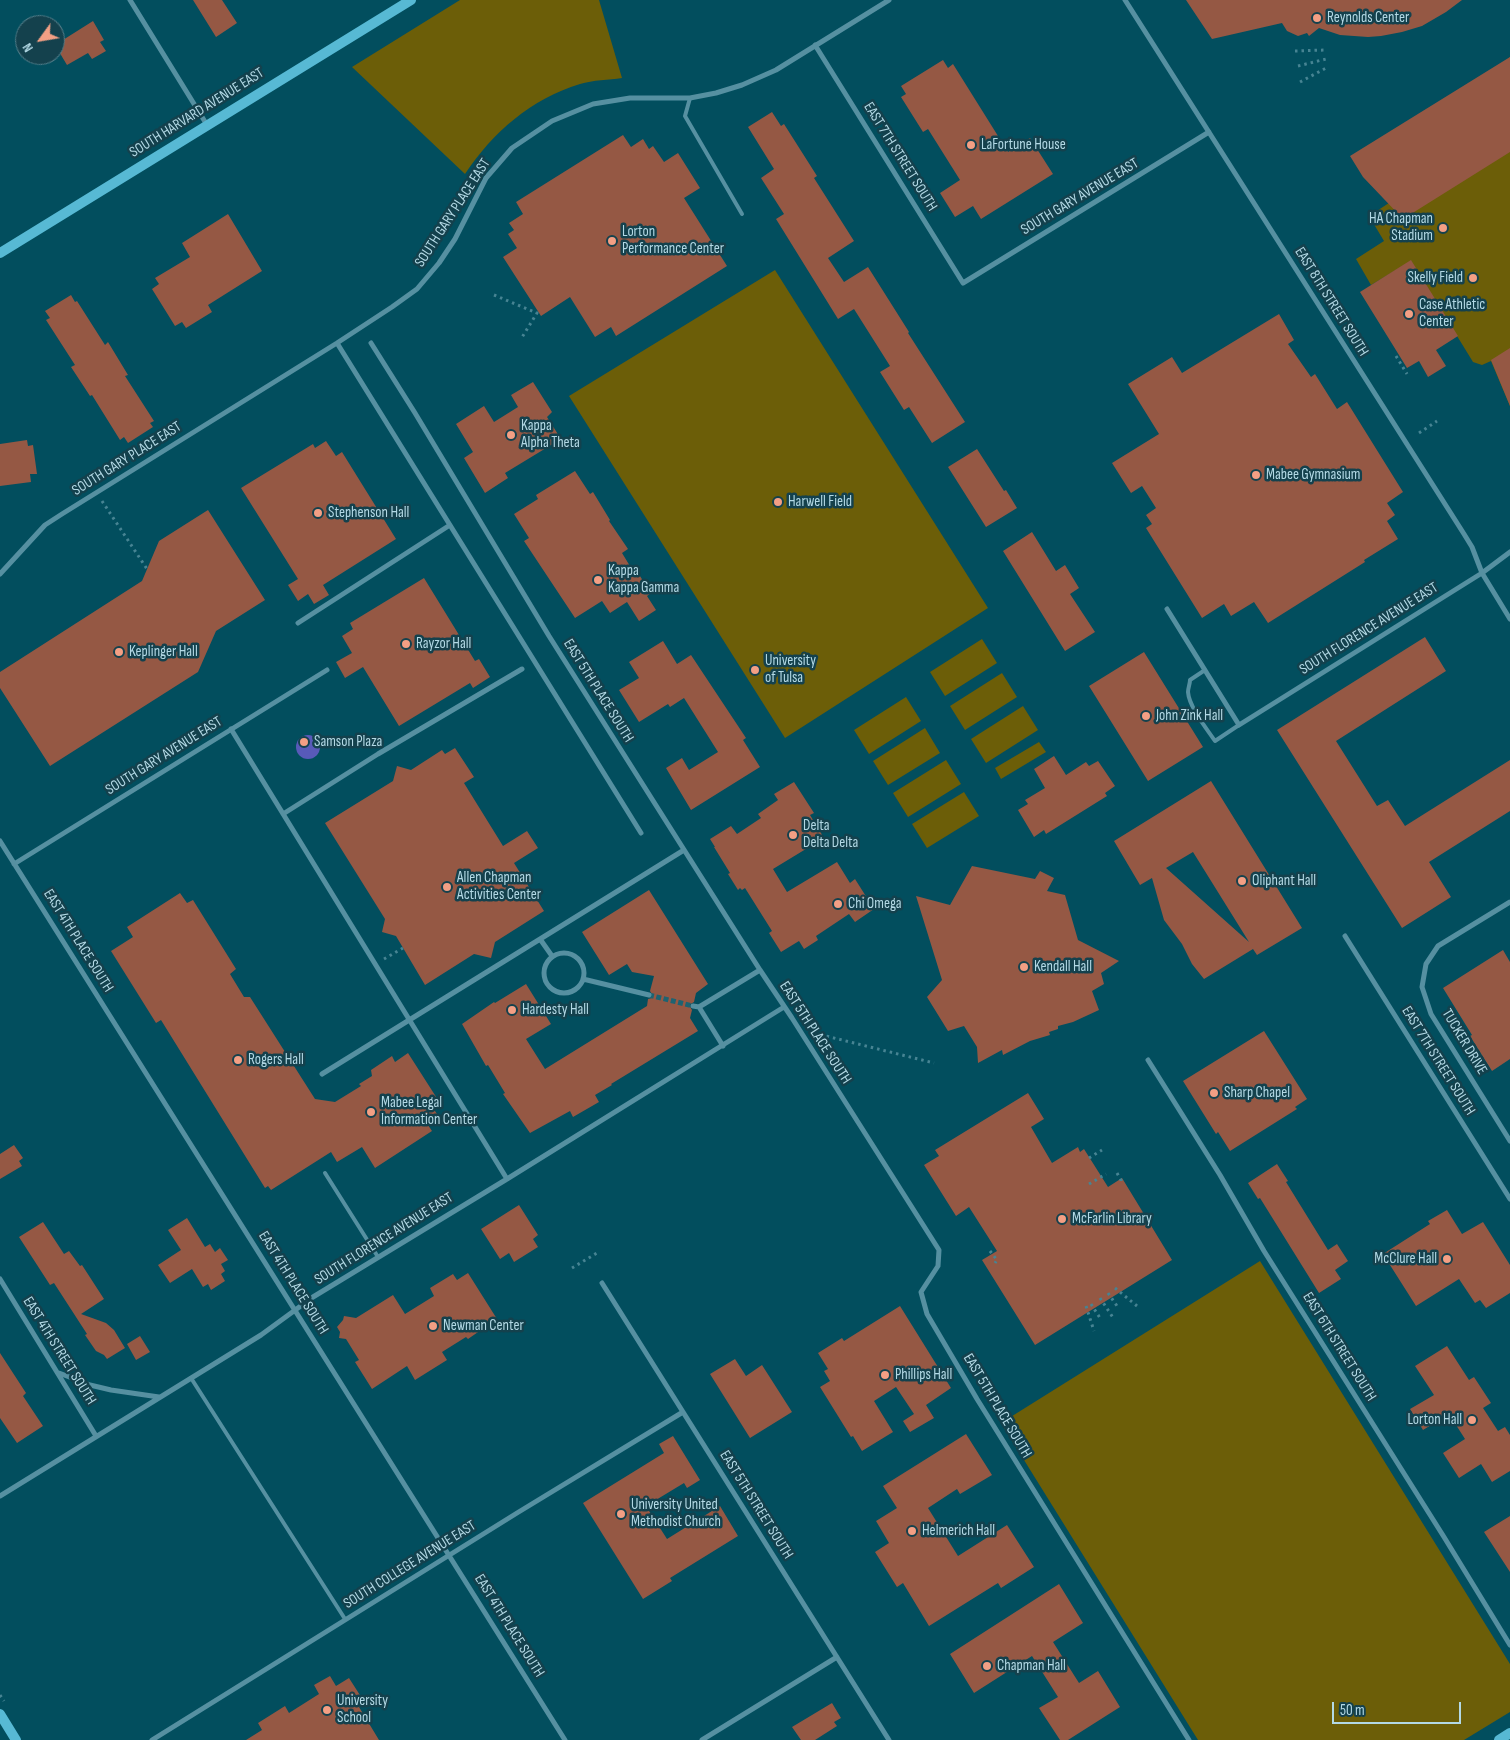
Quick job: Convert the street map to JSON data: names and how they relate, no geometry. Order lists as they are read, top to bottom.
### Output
{
  "streets": {
    "main road": ["SOUTH HARVARD AVENUE EAST"],
    "street": [
      "EAST 7TH STREET SOUTH",
      "SOUTH GARY AVENUE EAST",
      "SOUTH GARY PLACE EAST",
      "EAST 8TH STREET SOUTH",
      "SOUTH FLORENCE AVENUE EAST",
      "EAST 5TH PLACE SOUTH",
      "EAST 4TH PLACE SOUTH",
      "TUCKER DRIVE",
      "EAST 6TH STREET SOUTH",
      "EAST 4TH STREET SOUTH",
      "EAST 5TH STREET SOUTH",
      "SOUTH COLLEGE AVENUE EAST"
    ]
  },
  "crossings": [
    ["EAST 7TH STREET SOUTH", "SOUTH GARY AVENUE EAST"],
    ["EAST 7TH STREET SOUTH", "SOUTH GARY PLACE EAST"],
    ["SOUTH GARY AVENUE EAST", "EAST 8TH STREET SOUTH"],
    ["SOUTH GARY AVENUE EAST", "EAST 4TH PLACE SOUTH"],
    ["EAST 8TH STREET SOUTH", "SOUTH FLORENCE AVENUE EAST"],
    ["SOUTH FLORENCE AVENUE EAST", "EAST 5TH PLACE SOUTH"],
    ["SOUTH FLORENCE AVENUE EAST", "EAST 4TH PLACE SOUTH"],
    ["SOUTH FLORENCE AVENUE EAST", "EAST 4TH STREET SOUTH"],
    ["EAST 4TH PLACE SOUTH", "SOUTH COLLEGE AVENUE EAST"],
    ["EAST 5TH STREET SOUTH", "SOUTH COLLEGE AVENUE EAST"]
  ],
  "places": [
    "Reynolds Center",
    "LaFortune House",
    "HA Chapman Stadium",
    "Lorton Performance Center",
    "Skelly Field",
    "Case Athletic Center",
    "Kappa Alpha Theta",
    "Mabee Gymnasium",
    "Harwell Field",
    "Stephenson Hall",
    "Kappa Kappa Gamma",
    "Rayzor Hall",
    "Keplinger Hall",
    "University of Tulsa",
    "John Zink Hall",
    "Samson Plaza",
    "Delta Delta Delta",
    "Oliphant Hall",
    "Allen Chapman Activities Center",
    "Chi Omega",
    "Kendall Hall",
    "Hardesty Hall",
    "Rogers Hall",
    "Sharp Chapel",
    "Mabee Legal Information Center",
    "McFarlin Library",
    "McClure Hall",
    "Newman Center",
    "Phillips Hall",
    "Lorton Hall",
    "University United Methodist Church",
    "Helmerich Hall",
    "Chapman Hall",
    "University School"
  ],
  "scale_bar": "50 m",
  "north": "bottom left"
}
